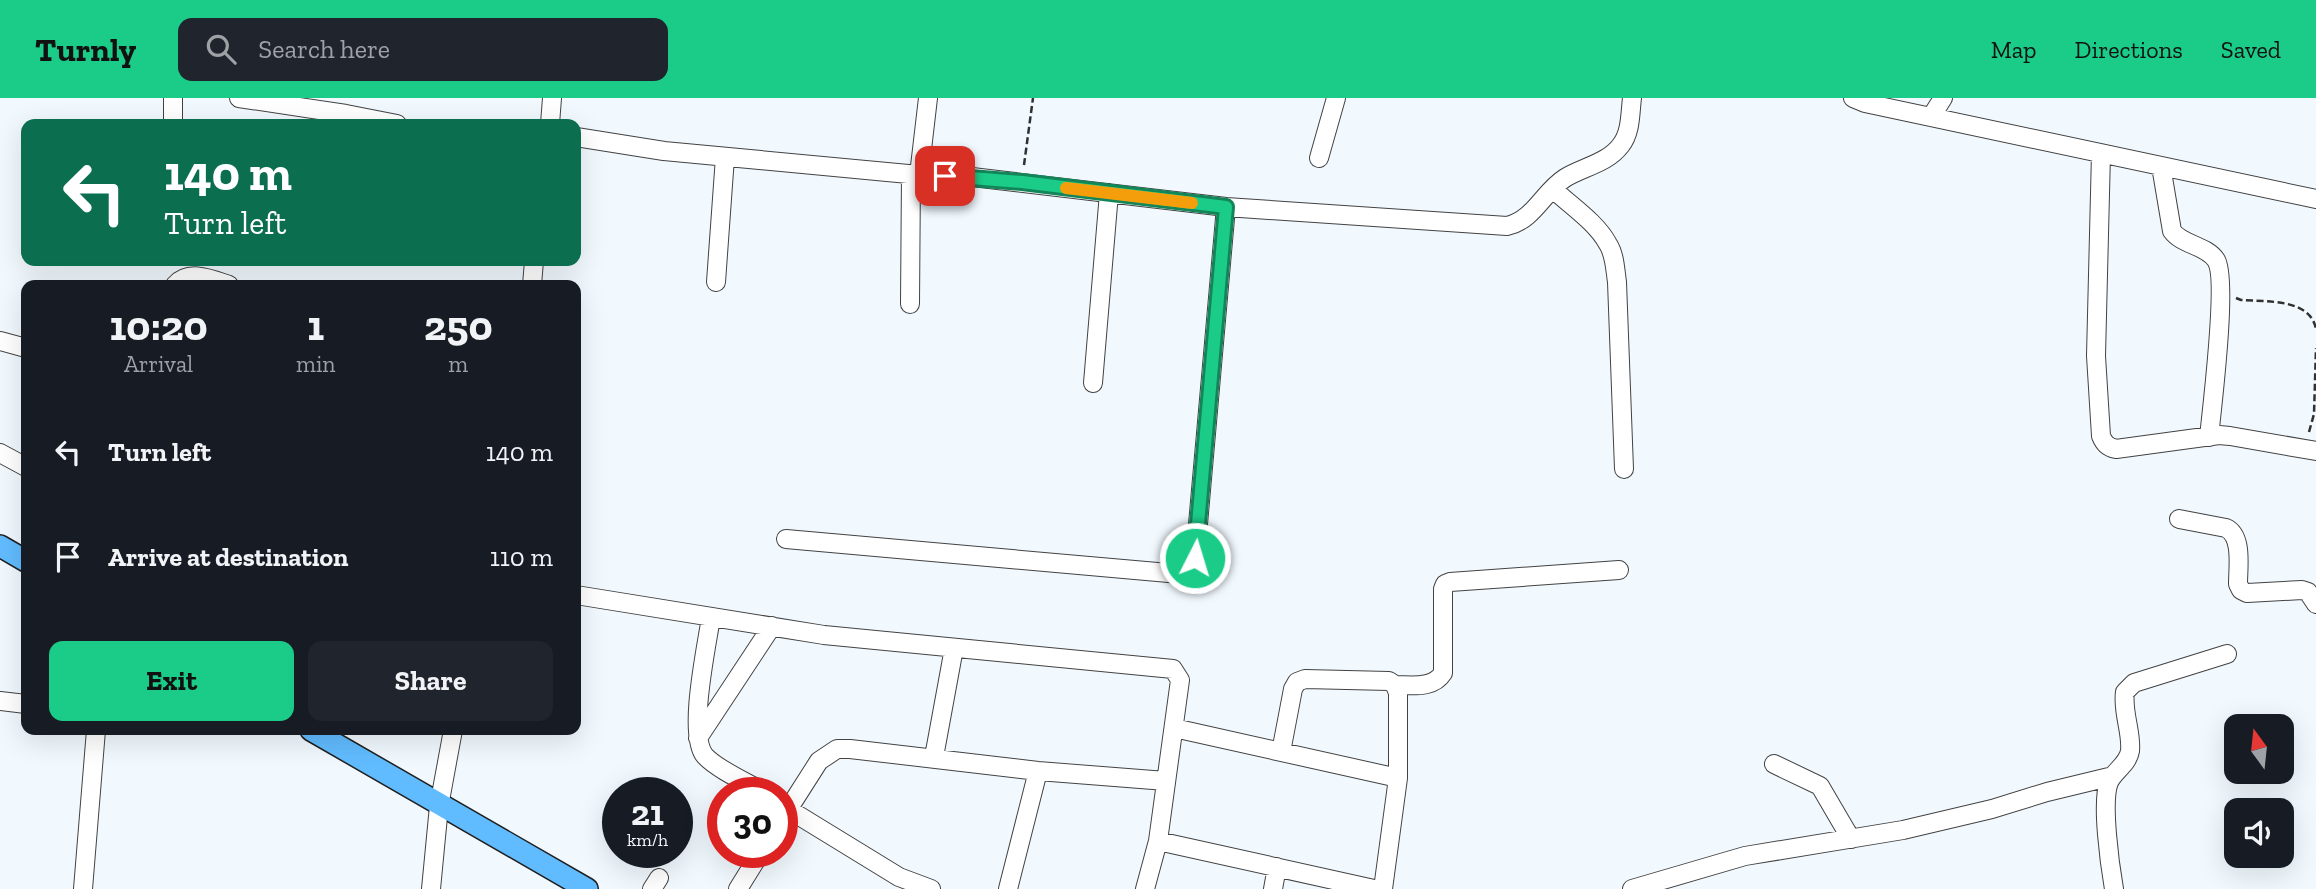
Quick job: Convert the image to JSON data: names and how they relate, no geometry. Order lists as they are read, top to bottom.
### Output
{
  "north": "top",
  "page": {
    "header": "Turnly",
    "search": "Search here",
    "nav": ["Map", "Directions", "Saved"],
    "turn": ["140 m", "Turn left"],
    "eta": [
      "10:20",
      "Arrival",
      "1",
      "min",
      "250",
      "m"
    ],
    "list": [
      {
        "name": "Turn left",
        "value": "140 m"
      },
      {
        "name": "Arrive at destination",
        "value": "110 m"
      }
    ],
    "buttons": ["Exit", "Share"],
    "speed": "21 km/h",
    "limit": "30"
  }
}
